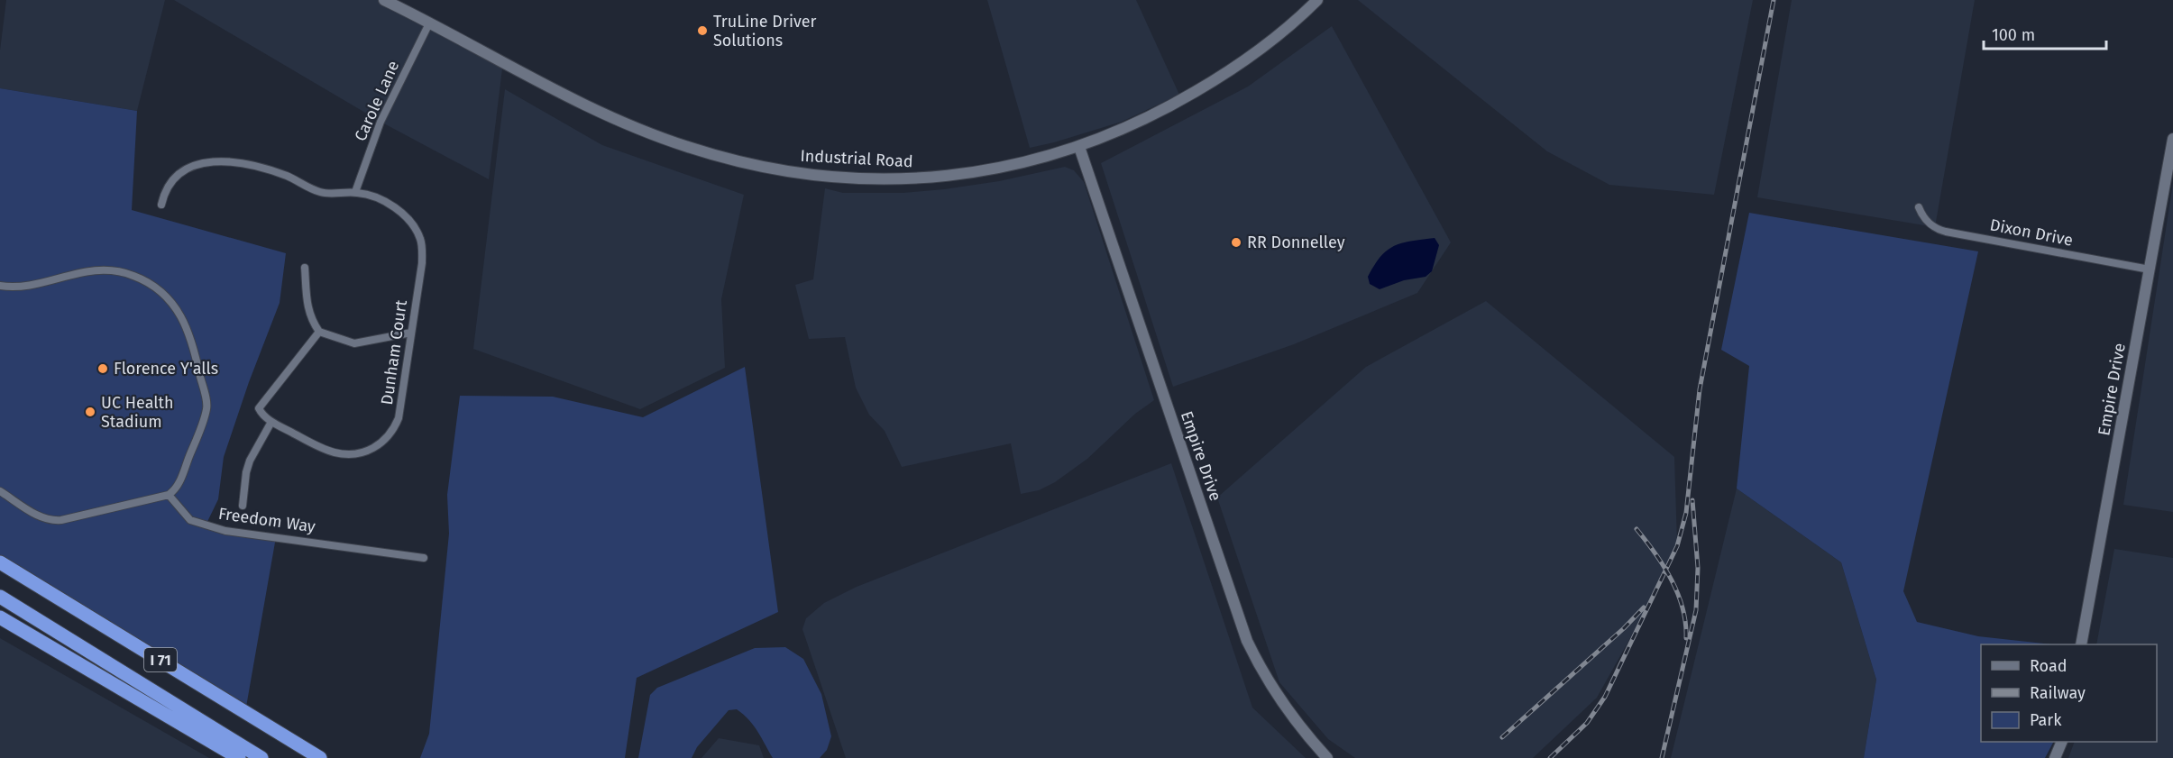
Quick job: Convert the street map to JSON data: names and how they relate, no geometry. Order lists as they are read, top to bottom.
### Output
{
  "streets": {
    "highway": ["I 71"],
    "street": [
      "Carole Lane",
      "Industrial Road",
      "Dixon Drive",
      "Dunham Court",
      "Empire Drive",
      "Freedom Way"
    ]
  },
  "crossings": [
    ["Carole Lane", "Industrial Road"],
    ["Carole Lane", "Dunham Court"],
    ["Industrial Road", "Empire Drive"],
    ["Dixon Drive", "Empire Drive"]
  ],
  "places": [
    "TruLine Driver Solutions",
    "RR Donnelley",
    "Florence Y'alls",
    "UC Health Stadium"
  ],
  "legend": ["Road", "Railway", "Park"],
  "scale_bar": "100 m"
}
